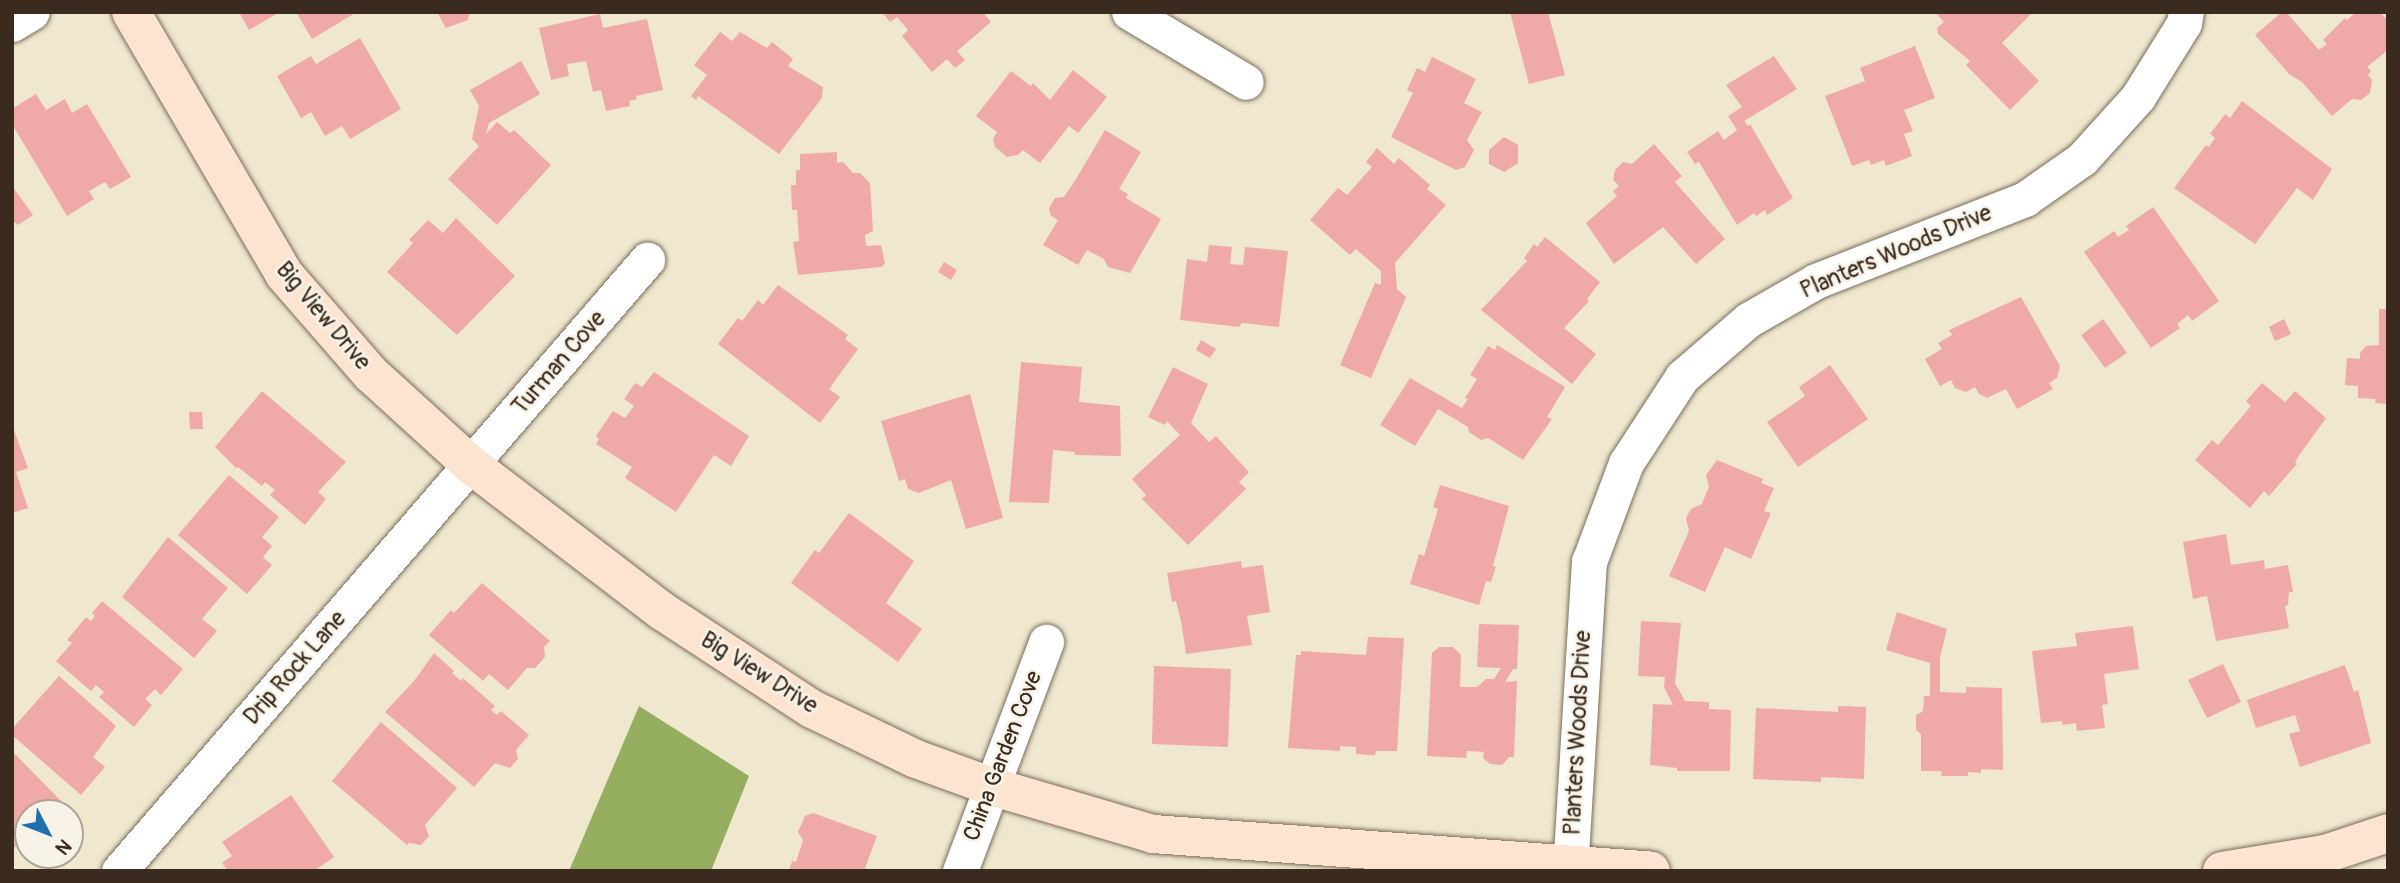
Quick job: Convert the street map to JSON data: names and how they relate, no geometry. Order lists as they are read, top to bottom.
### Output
{
  "streets": {
    "street": [
      "Planters Woods Drive",
      "Big View Drive",
      "Turman Cove",
      "Drip Rock Lane",
      "China Garden Cove"
    ]
  },
  "crossings": [
    ["Planters Woods Drive", "Big View Drive"],
    ["Big View Drive", "Turman Cove"],
    ["Big View Drive", "Drip Rock Lane"],
    ["Big View Drive", "China Garden Cove"],
    ["Turman Cove", "Drip Rock Lane"]
  ],
  "north": "bottom right"
}
